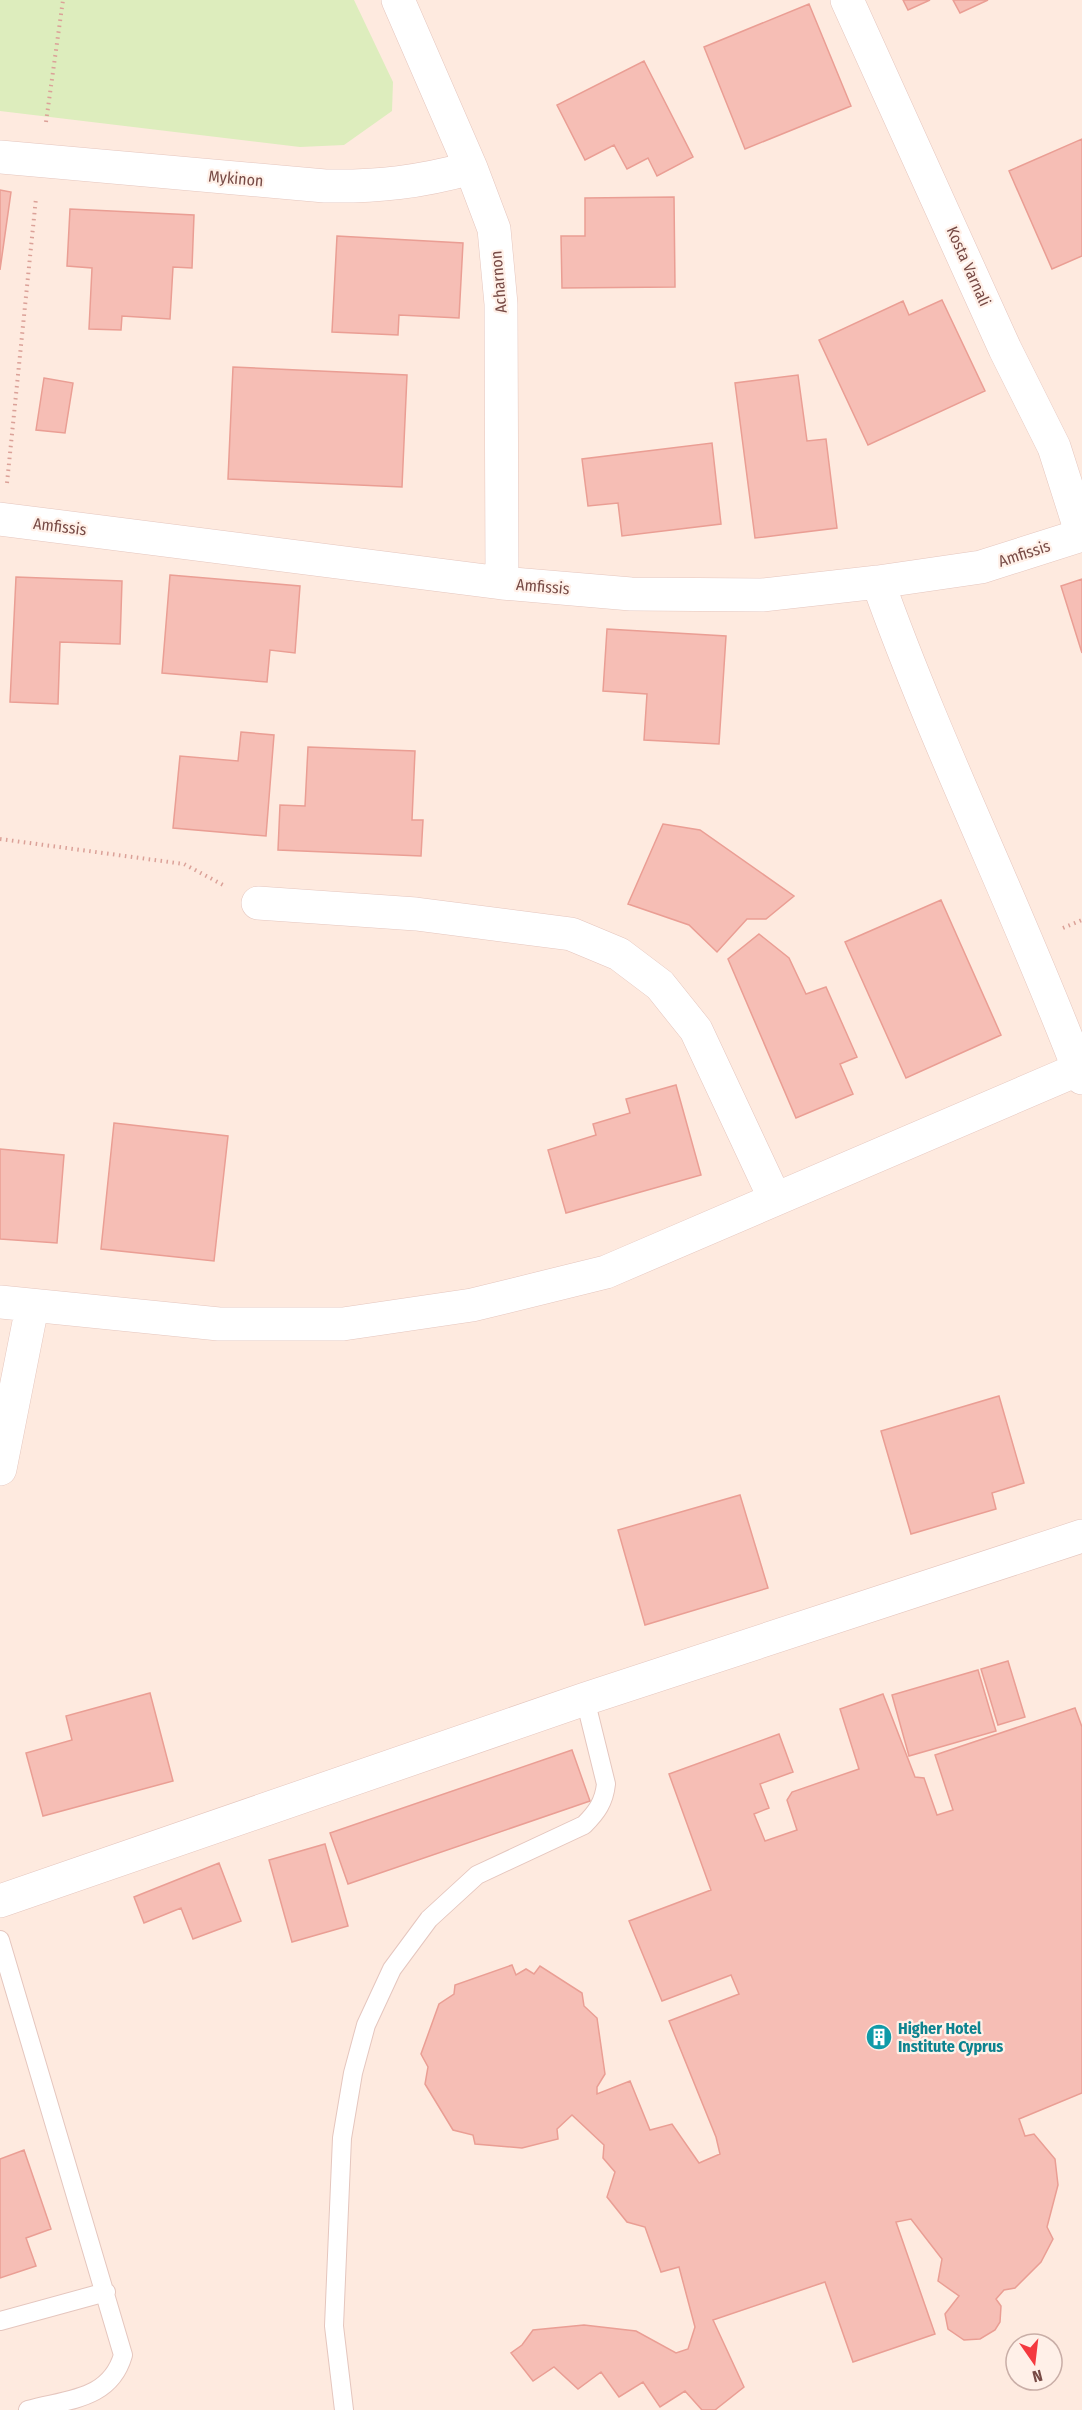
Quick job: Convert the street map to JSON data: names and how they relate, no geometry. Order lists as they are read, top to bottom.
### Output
{
  "streets": {
    "street": [
      "Mykinon",
      "Kosta Varnali",
      "Acharnon",
      "Amfissis"
    ]
  },
  "crossings": [
    ["Mykinon", "Acharnon"],
    ["Kosta Varnali", "Amfissis"],
    ["Acharnon", "Amfissis"]
  ],
  "places": {
    "building": ["Higher Hotel Institute Cyprus"]
  },
  "north": "bottom"
}
